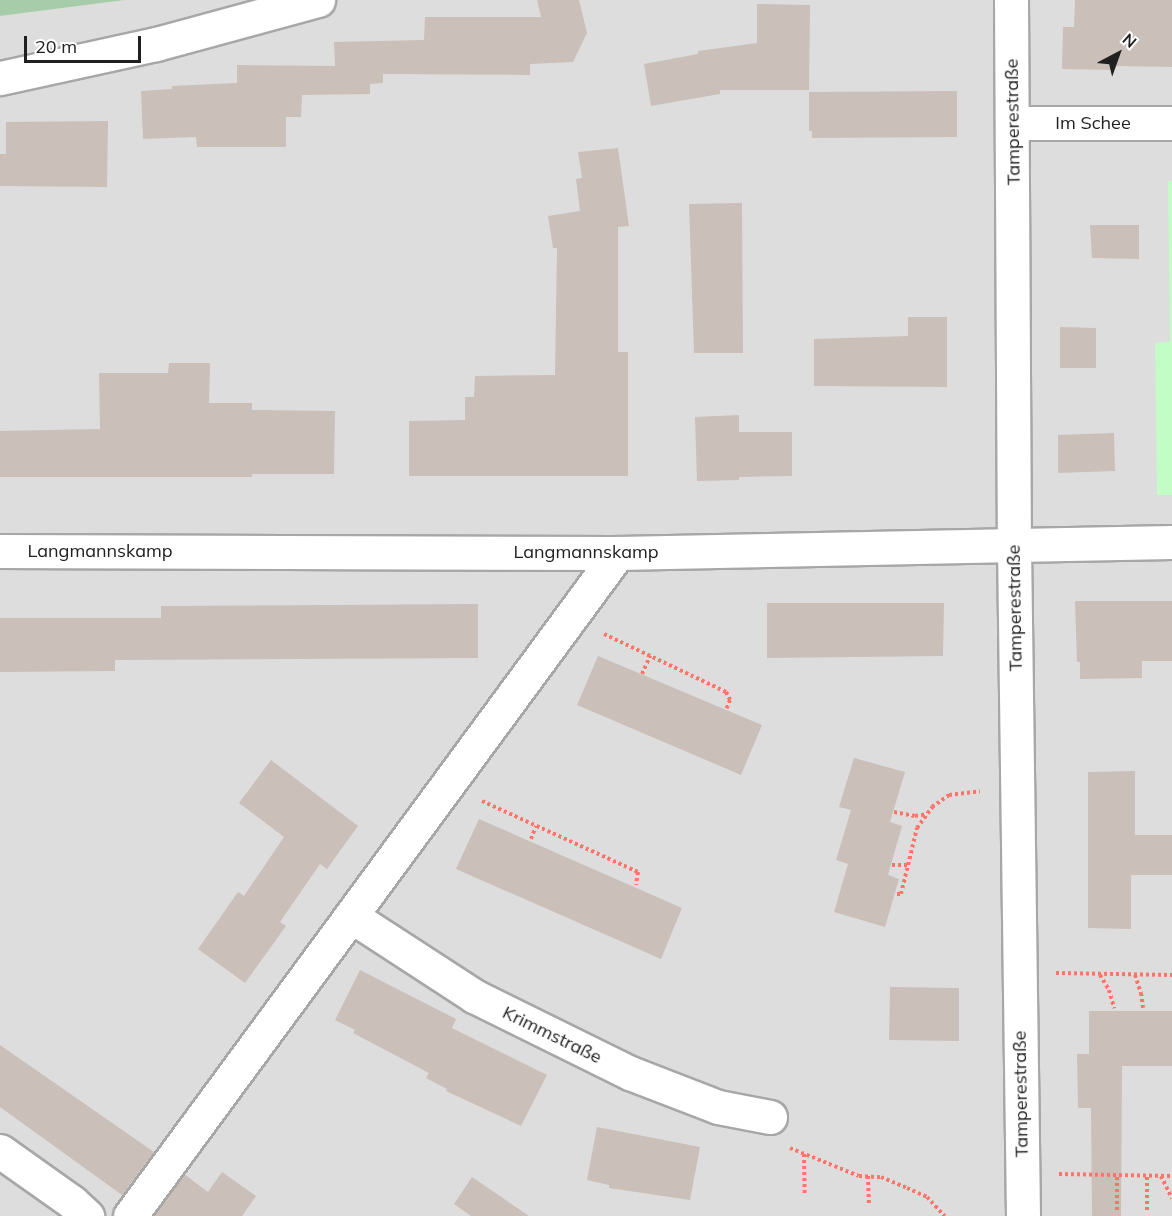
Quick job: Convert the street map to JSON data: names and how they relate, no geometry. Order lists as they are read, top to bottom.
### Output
{
  "streets": {
    "street": [
      "Tamperestraße",
      "Im Schee",
      "Langmannskamp",
      "Krimmstraße"
    ]
  },
  "crossings": [
    ["Tamperestraße", "Im Schee"],
    ["Tamperestraße", "Langmannskamp"]
  ],
  "scale_bar": "20 m",
  "north": "top right"
}
